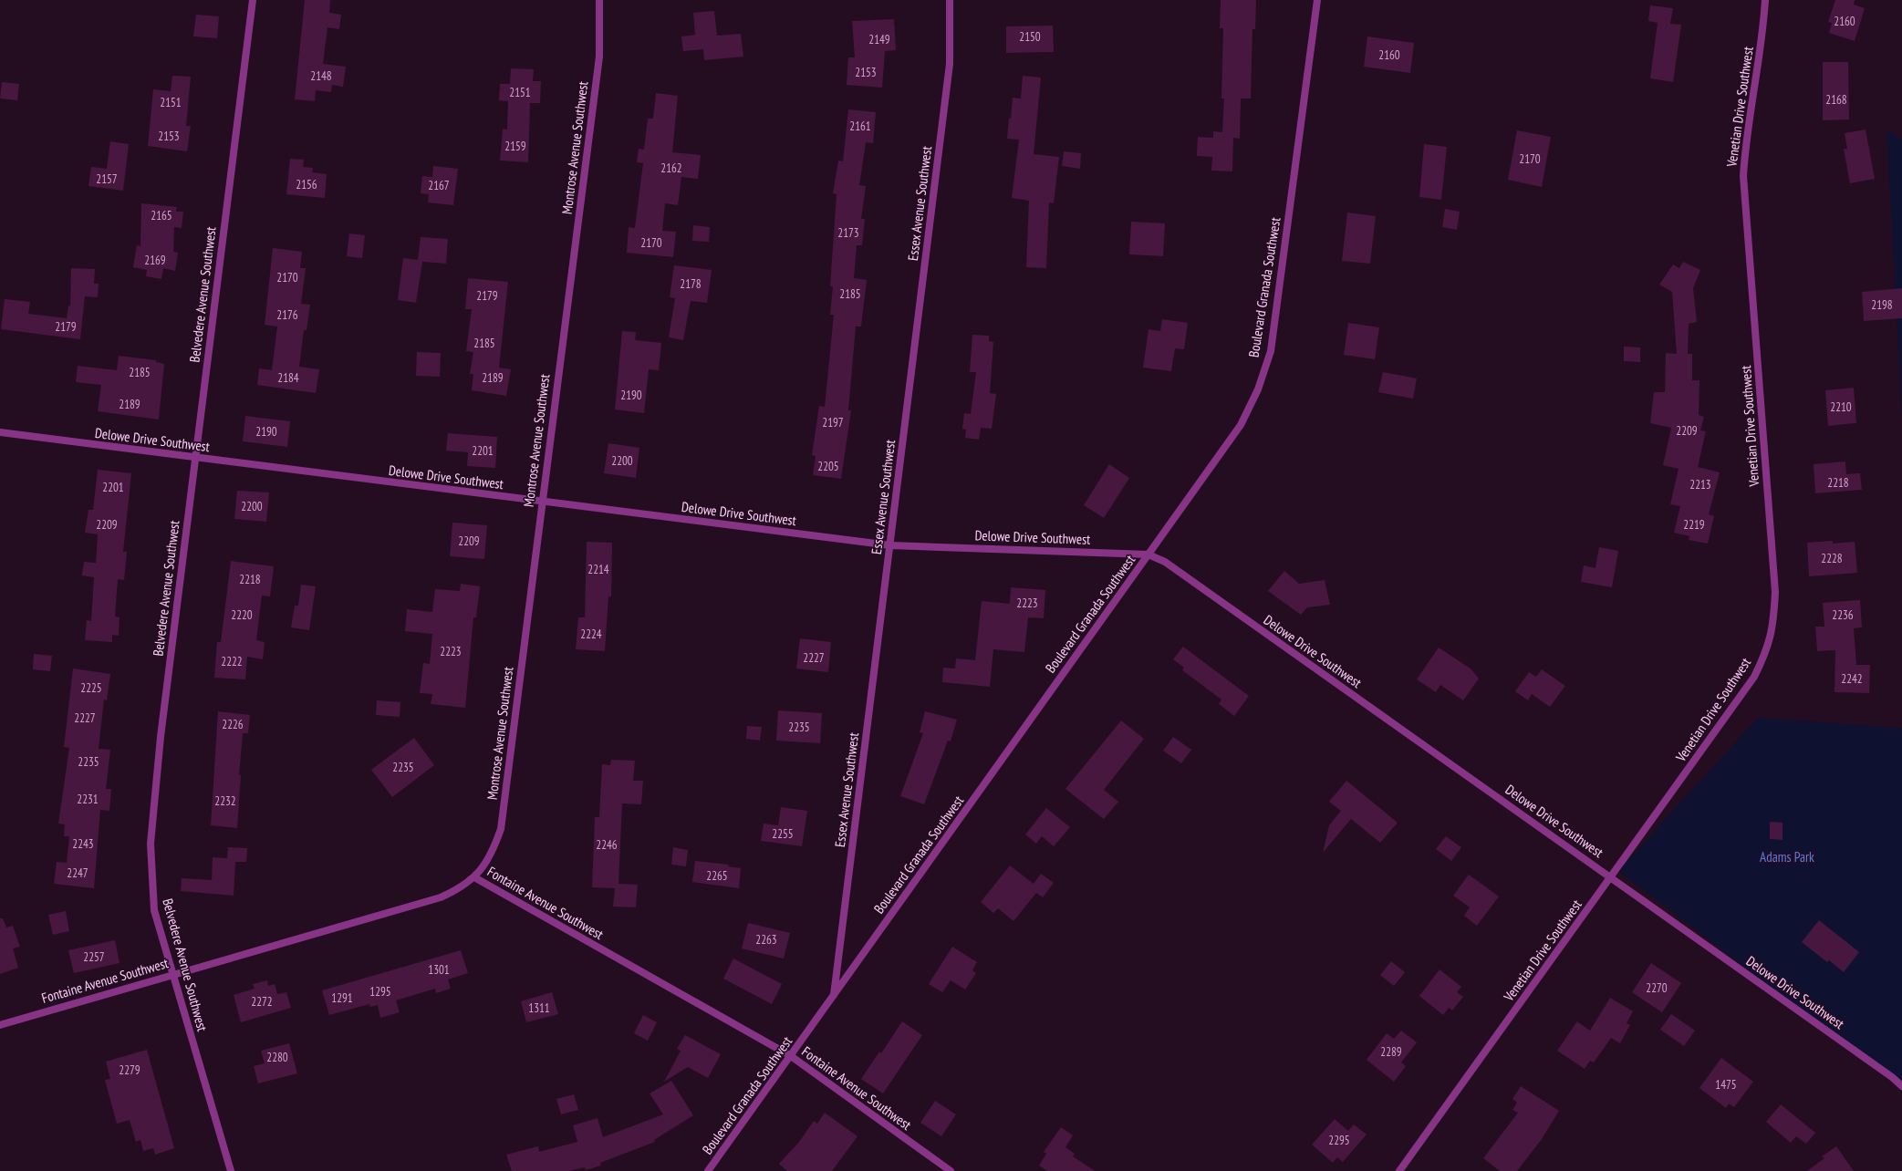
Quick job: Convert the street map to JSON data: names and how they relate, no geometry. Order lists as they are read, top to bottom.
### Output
{
  "streets": {
    "street": [
      "Venetian Drive Southwest",
      "Montrose Avenue Southwest",
      "Essex Avenue Southwest",
      "Boulevard Granada Southwest",
      "Belvedere Avenue Southwest",
      "Delowe Drive Southwest",
      "Fontaine Avenue Southwest"
    ]
  },
  "crossings": [
    ["Venetian Drive Southwest", "Delowe Drive Southwest"],
    ["Montrose Avenue Southwest", "Delowe Drive Southwest"],
    ["Montrose Avenue Southwest", "Fontaine Avenue Southwest"],
    ["Essex Avenue Southwest", "Boulevard Granada Southwest"],
    ["Essex Avenue Southwest", "Delowe Drive Southwest"],
    ["Boulevard Granada Southwest", "Delowe Drive Southwest"],
    ["Boulevard Granada Southwest", "Fontaine Avenue Southwest"],
    ["Belvedere Avenue Southwest", "Delowe Drive Southwest"],
    ["Belvedere Avenue Southwest", "Fontaine Avenue Southwest"]
  ],
  "parks": ["Adams Park"],
  "house_numbers": [
    "2160",
    "2150",
    "2149",
    "2160",
    "2153",
    "2148",
    "2151",
    "2168",
    "2151",
    "2161",
    "2153",
    "2159",
    "2170",
    "2162",
    "2157",
    "2156",
    "2167",
    "2165",
    "2173",
    "2170",
    "2169",
    "2170",
    "2178",
    "2185",
    "2179",
    "2198",
    "2176",
    "2179",
    "2185",
    "2185",
    "2184",
    "2189",
    "2190",
    "2189",
    "2210",
    "2197",
    "2209",
    "2190",
    "2201",
    "2200",
    "2205",
    "2218",
    "2213",
    "2201",
    "2200",
    "2209",
    "2219",
    "2209",
    "2228",
    "2214",
    "2218",
    "2223",
    "2220",
    "2236",
    "2224",
    "2223",
    "2227",
    "2222",
    "2242",
    "2225",
    "2227",
    "2226",
    "2235",
    "2235",
    "2235",
    "2231",
    "2232",
    "2255",
    "2243",
    "2246",
    "2247",
    "2265",
    "2263",
    "2257",
    "1301",
    "2270",
    "1295",
    "1291",
    "2272",
    "1311",
    "2289",
    "2280",
    "2279",
    "1475",
    "2295"
  ]
}
